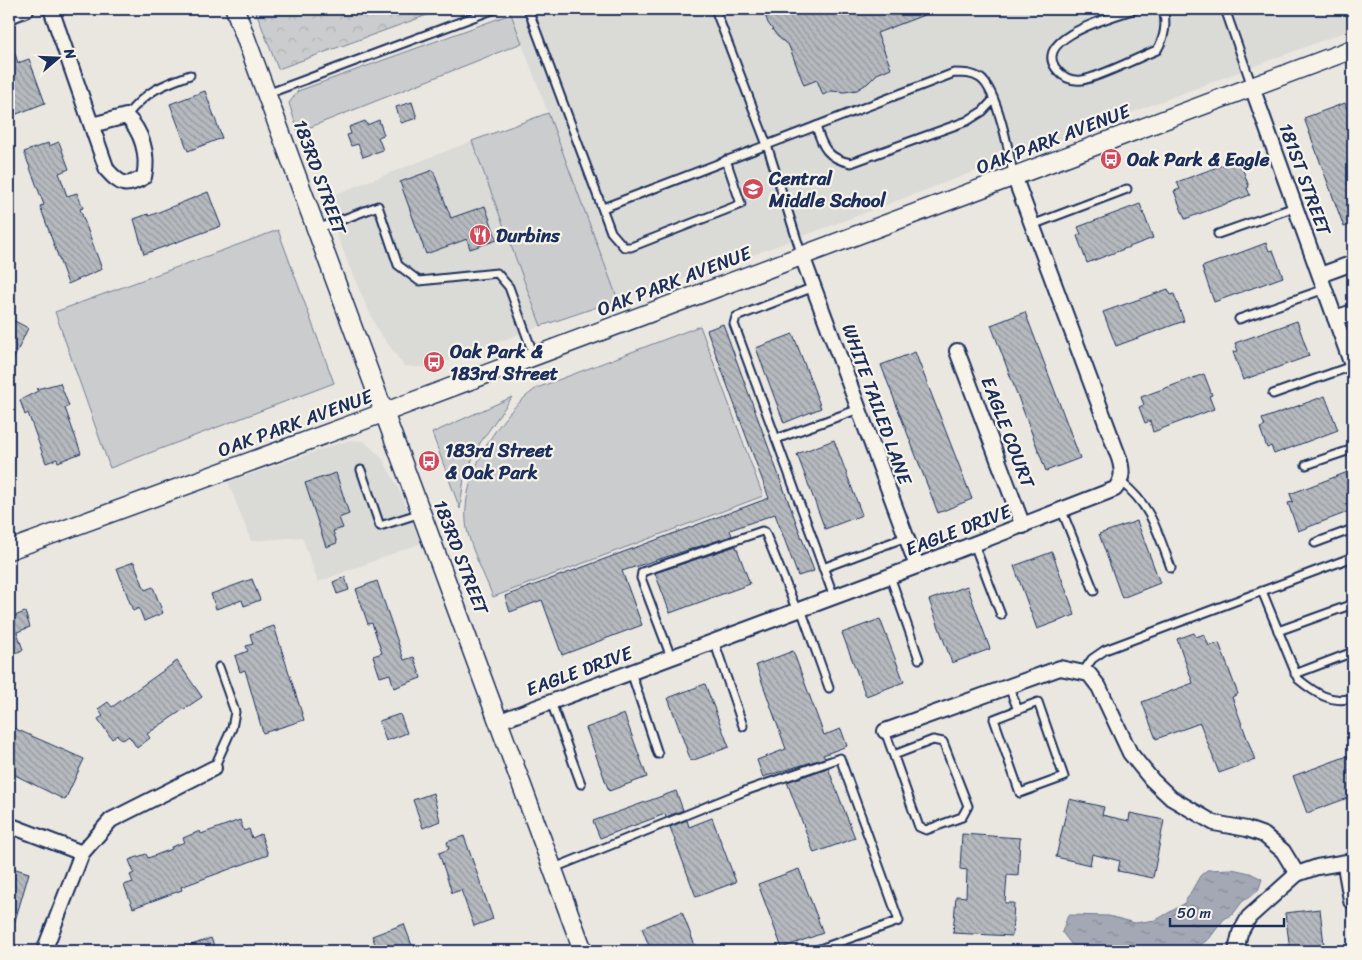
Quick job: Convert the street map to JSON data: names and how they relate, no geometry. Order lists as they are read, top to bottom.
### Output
{
  "streets": {
    "street": [
      "OAK PARK AVENUE",
      "183RD STREET",
      "181ST STREET",
      "WHITE TAILED LANE",
      "EAGLE COURT",
      "EAGLE DRIVE"
    ]
  },
  "crossings": [
    ["OAK PARK AVENUE", "183RD STREET"],
    ["OAK PARK AVENUE", "181ST STREET"],
    ["OAK PARK AVENUE", "WHITE TAILED LANE"],
    ["183RD STREET", "EAGLE DRIVE"],
    ["WHITE TAILED LANE", "EAGLE DRIVE"],
    ["EAGLE COURT", "EAGLE DRIVE"]
  ],
  "places": {
    "bus stop": ["Oak Park & Eagle", "Oak Park & 183rd Street", "183rd Street & Oak Park"],
    "school or university": ["Central Middle School"],
    "restaurant": ["Durbins"]
  },
  "scale_bar": "50 m",
  "north": "right"
}
